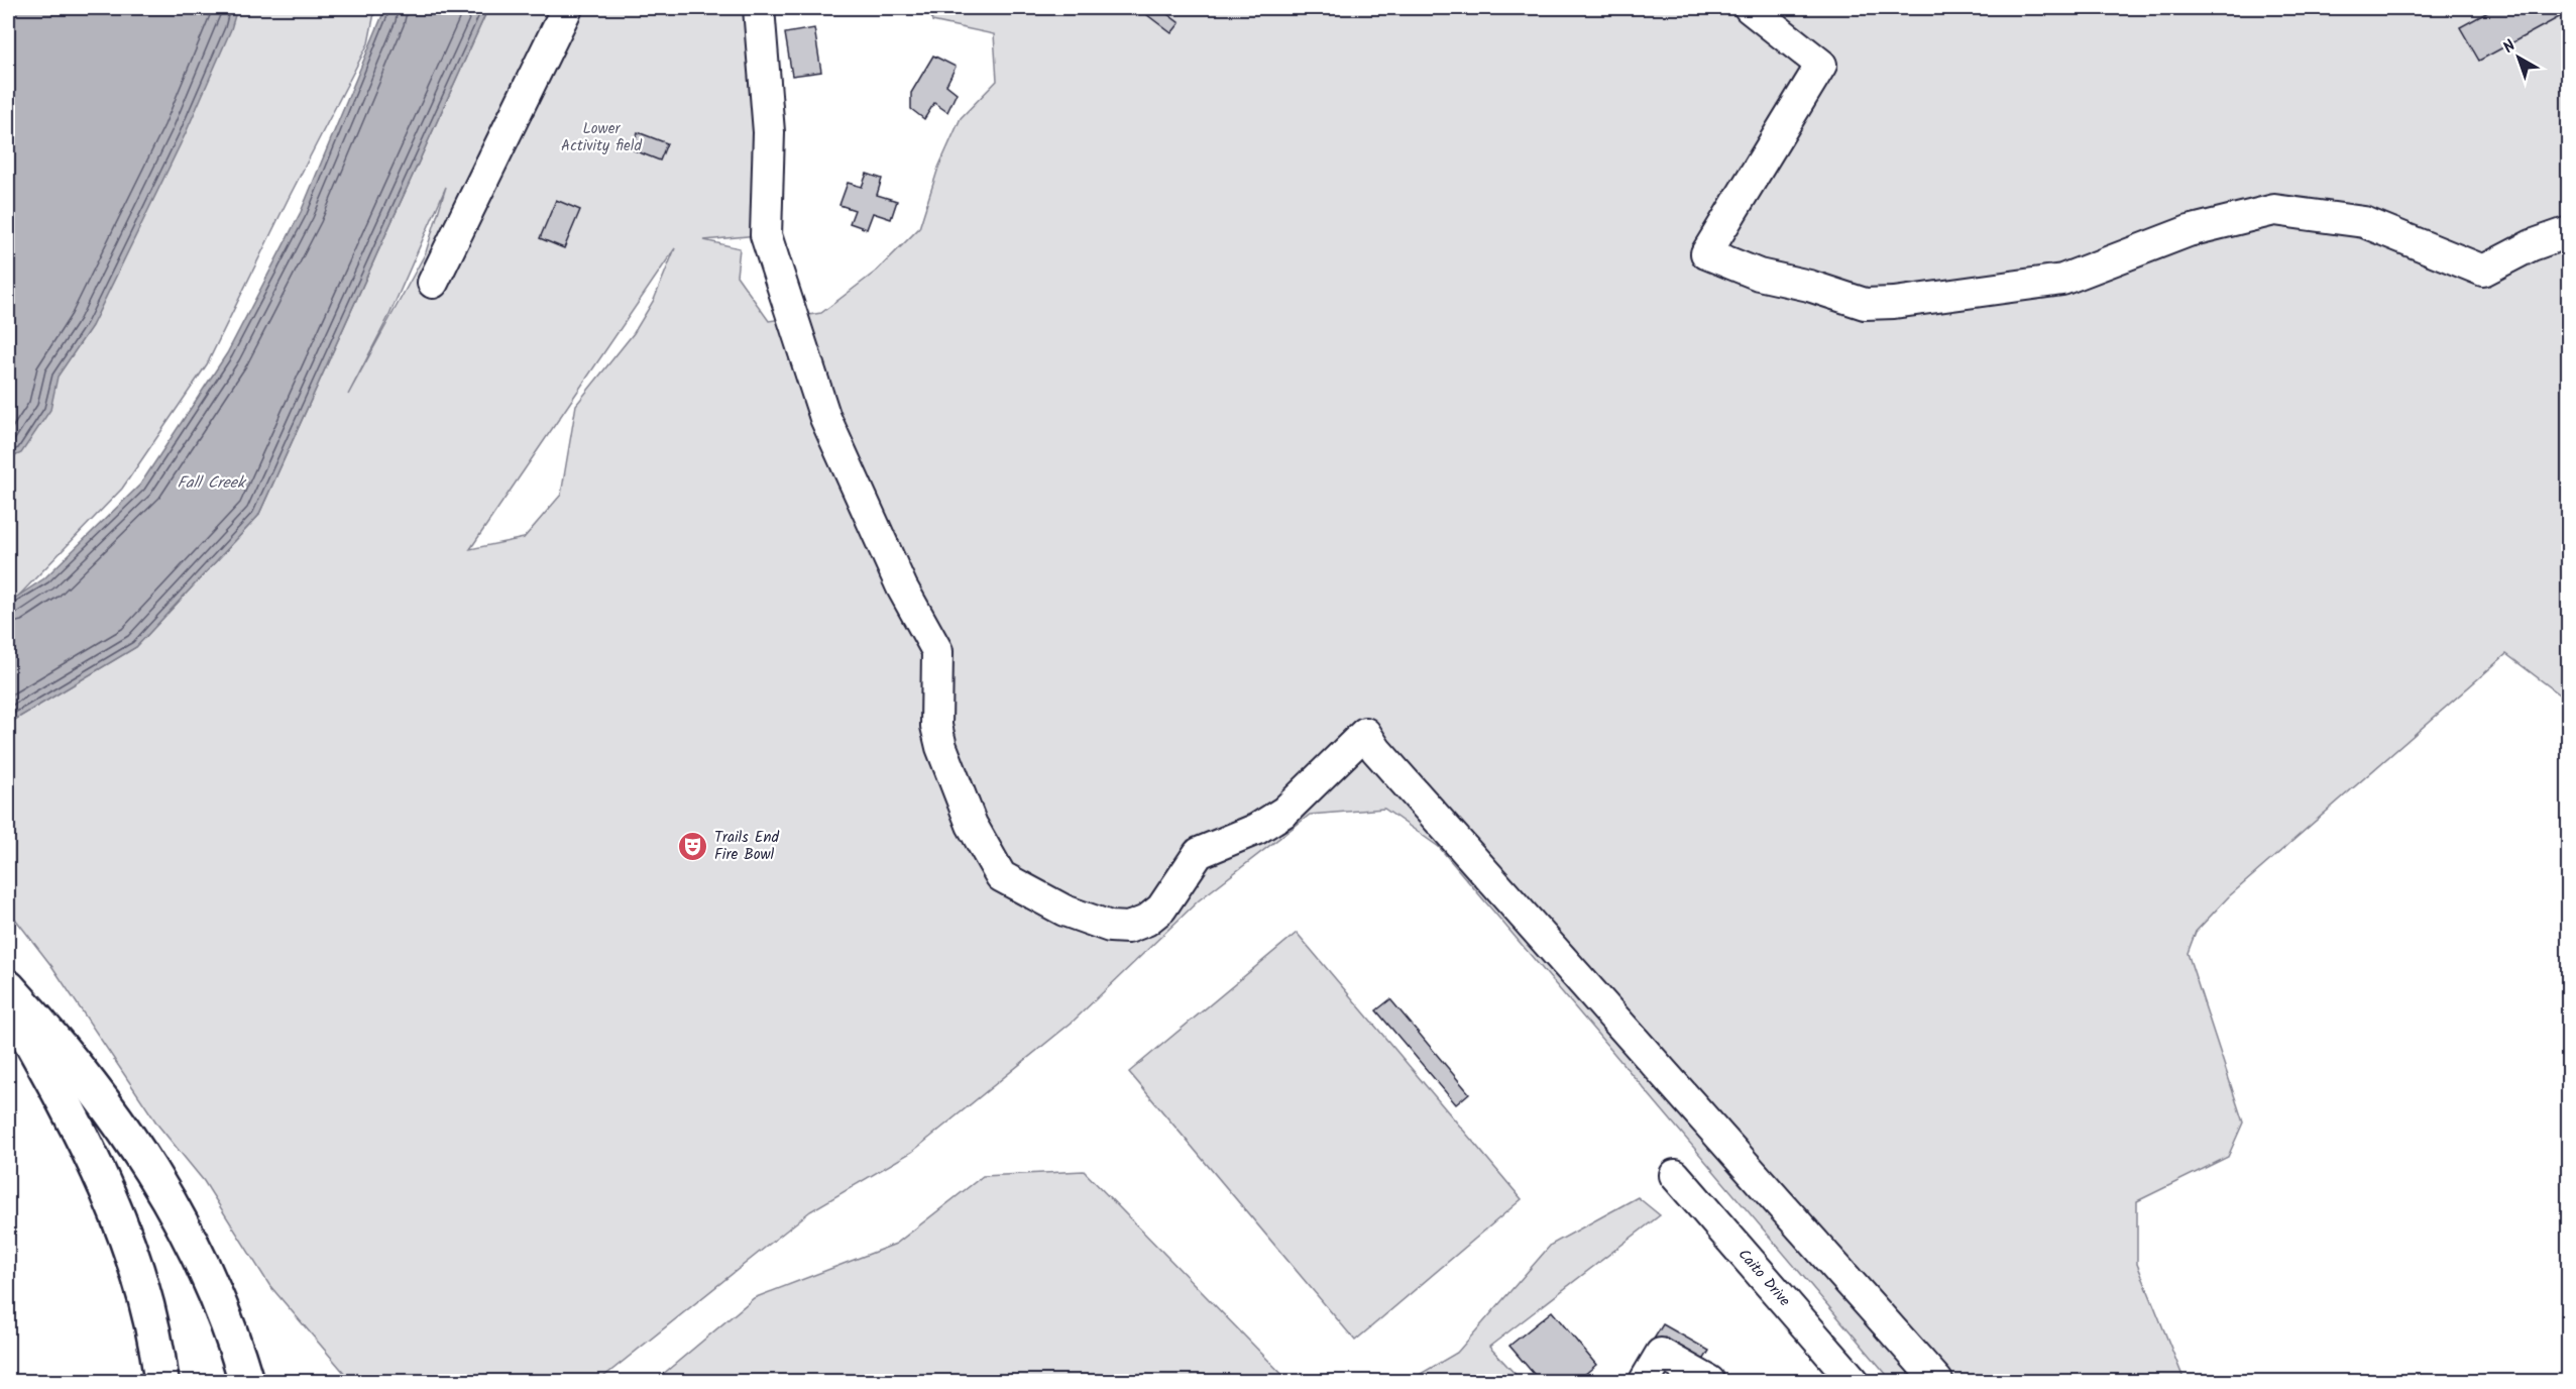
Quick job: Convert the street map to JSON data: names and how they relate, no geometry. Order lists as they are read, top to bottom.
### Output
{
  "streets": {
    "street": ["Caito Drive"]
  },
  "water": ["Fall Creek"],
  "parks": ["Lower Activity field"],
  "places": {
    "theatre": ["Trails End Fire Bowl"]
  },
  "north": "top left"
}
